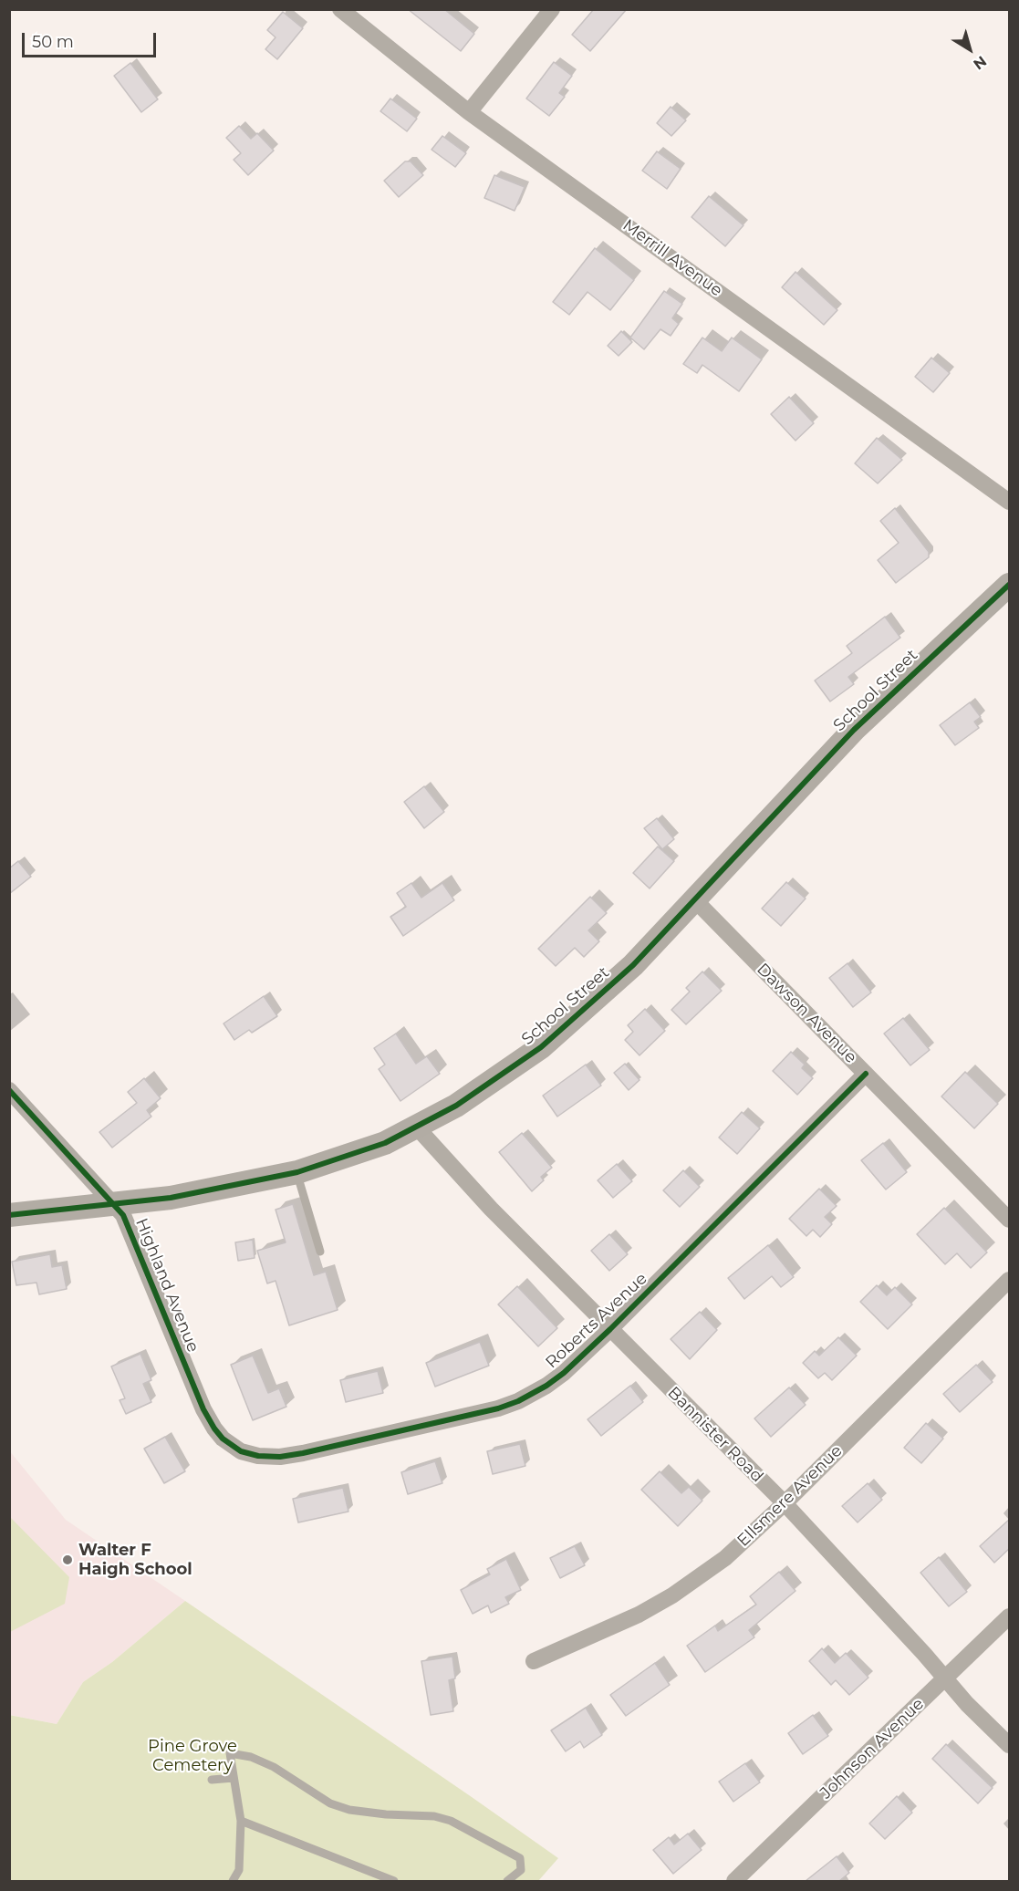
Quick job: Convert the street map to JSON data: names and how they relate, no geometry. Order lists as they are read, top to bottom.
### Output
{
  "streets": {
    "street": [
      "Merrill Avenue",
      "School Street",
      "Dawson Avenue",
      "Highland Avenue",
      "Roberts Avenue",
      "Bannister Road",
      "Ellsmere Avenue",
      "Johnson Avenue"
    ]
  },
  "crossings": [
    ["School Street", "Dawson Avenue"],
    ["School Street", "Highland Avenue"],
    ["School Street", "Bannister Road"],
    ["Dawson Avenue", "Roberts Avenue"],
    ["Highland Avenue", "Roberts Avenue"],
    ["Roberts Avenue", "Bannister Road"],
    ["Bannister Road", "Ellsmere Avenue"],
    ["Bannister Road", "Johnson Avenue"]
  ],
  "parks": ["Pine Grove Cemetery"],
  "places": ["Walter F Haigh School"],
  "scale_bar": "50 m",
  "north": "bottom right"
}
